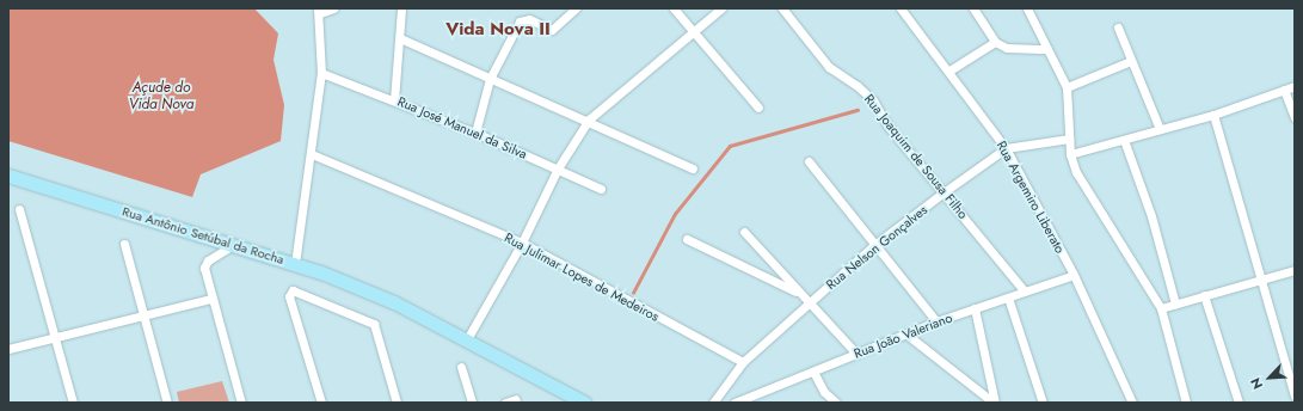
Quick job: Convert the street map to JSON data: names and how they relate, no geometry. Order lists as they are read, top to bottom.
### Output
{
  "streets": {
    "highway": ["Rua Antônio Setúbal da Rocha"],
    "street": [
      "Rua José Manuel da Silva",
      "Rua Joaquim de Sousa Filho",
      "Rua Argemiro Liberato",
      "Rua Nelson Gonçalves",
      "Rua Julimar Lopes de Medeiros",
      "Rua João Valeriano"
    ]
  },
  "crossings": [
    ["Rua Joaquim de Sousa Filho", "Rua Nelson Gonçalves"],
    ["Rua Joaquim de Sousa Filho", "Rua João Valeriano"],
    ["Rua Argemiro Liberato", "Rua Nelson Gonçalves"],
    ["Rua Argemiro Liberato", "Rua João Valeriano"],
    ["Rua Nelson Gonçalves", "Rua Julimar Lopes de Medeiros"]
  ],
  "districts": ["Vida Nova II"],
  "water": ["Açude do Vida Nova"],
  "north": "bottom left"
}
